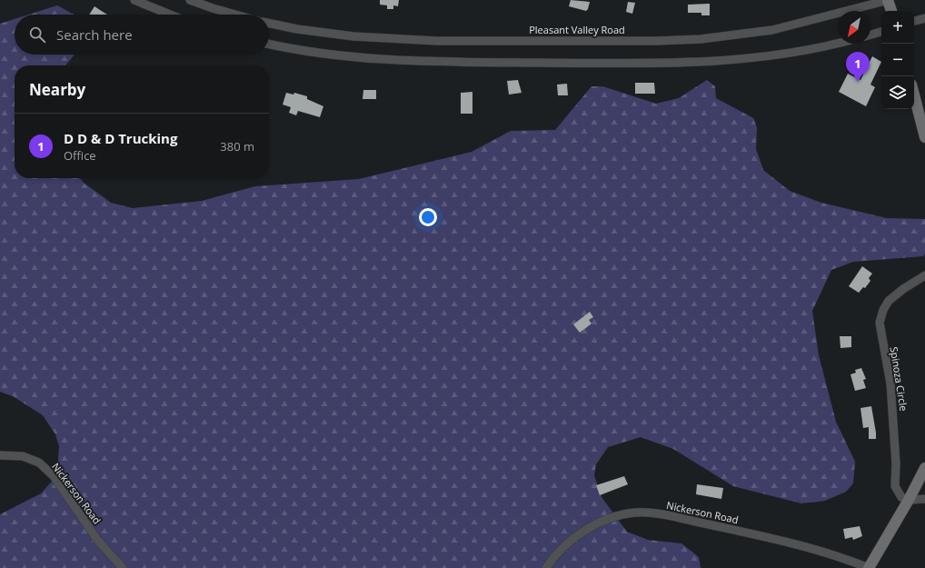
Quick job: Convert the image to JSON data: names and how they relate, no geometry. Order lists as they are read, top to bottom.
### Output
{
  "streets": {
    "street": ["Pleasant Valley Road", "Spinoza Circle", "Nickerson Road"]
  },
  "north": "bottom left",
  "page": {
    "map_buttons": ["+", "−"],
    "search": "Search here",
    "pins": "1",
    "heading": "Nearby",
    "list": [
      {
        "mark": "1",
        "name": "D D & D Trucking",
        "note": "Office",
        "value": "380 m"
      }
    ]
  }
}
